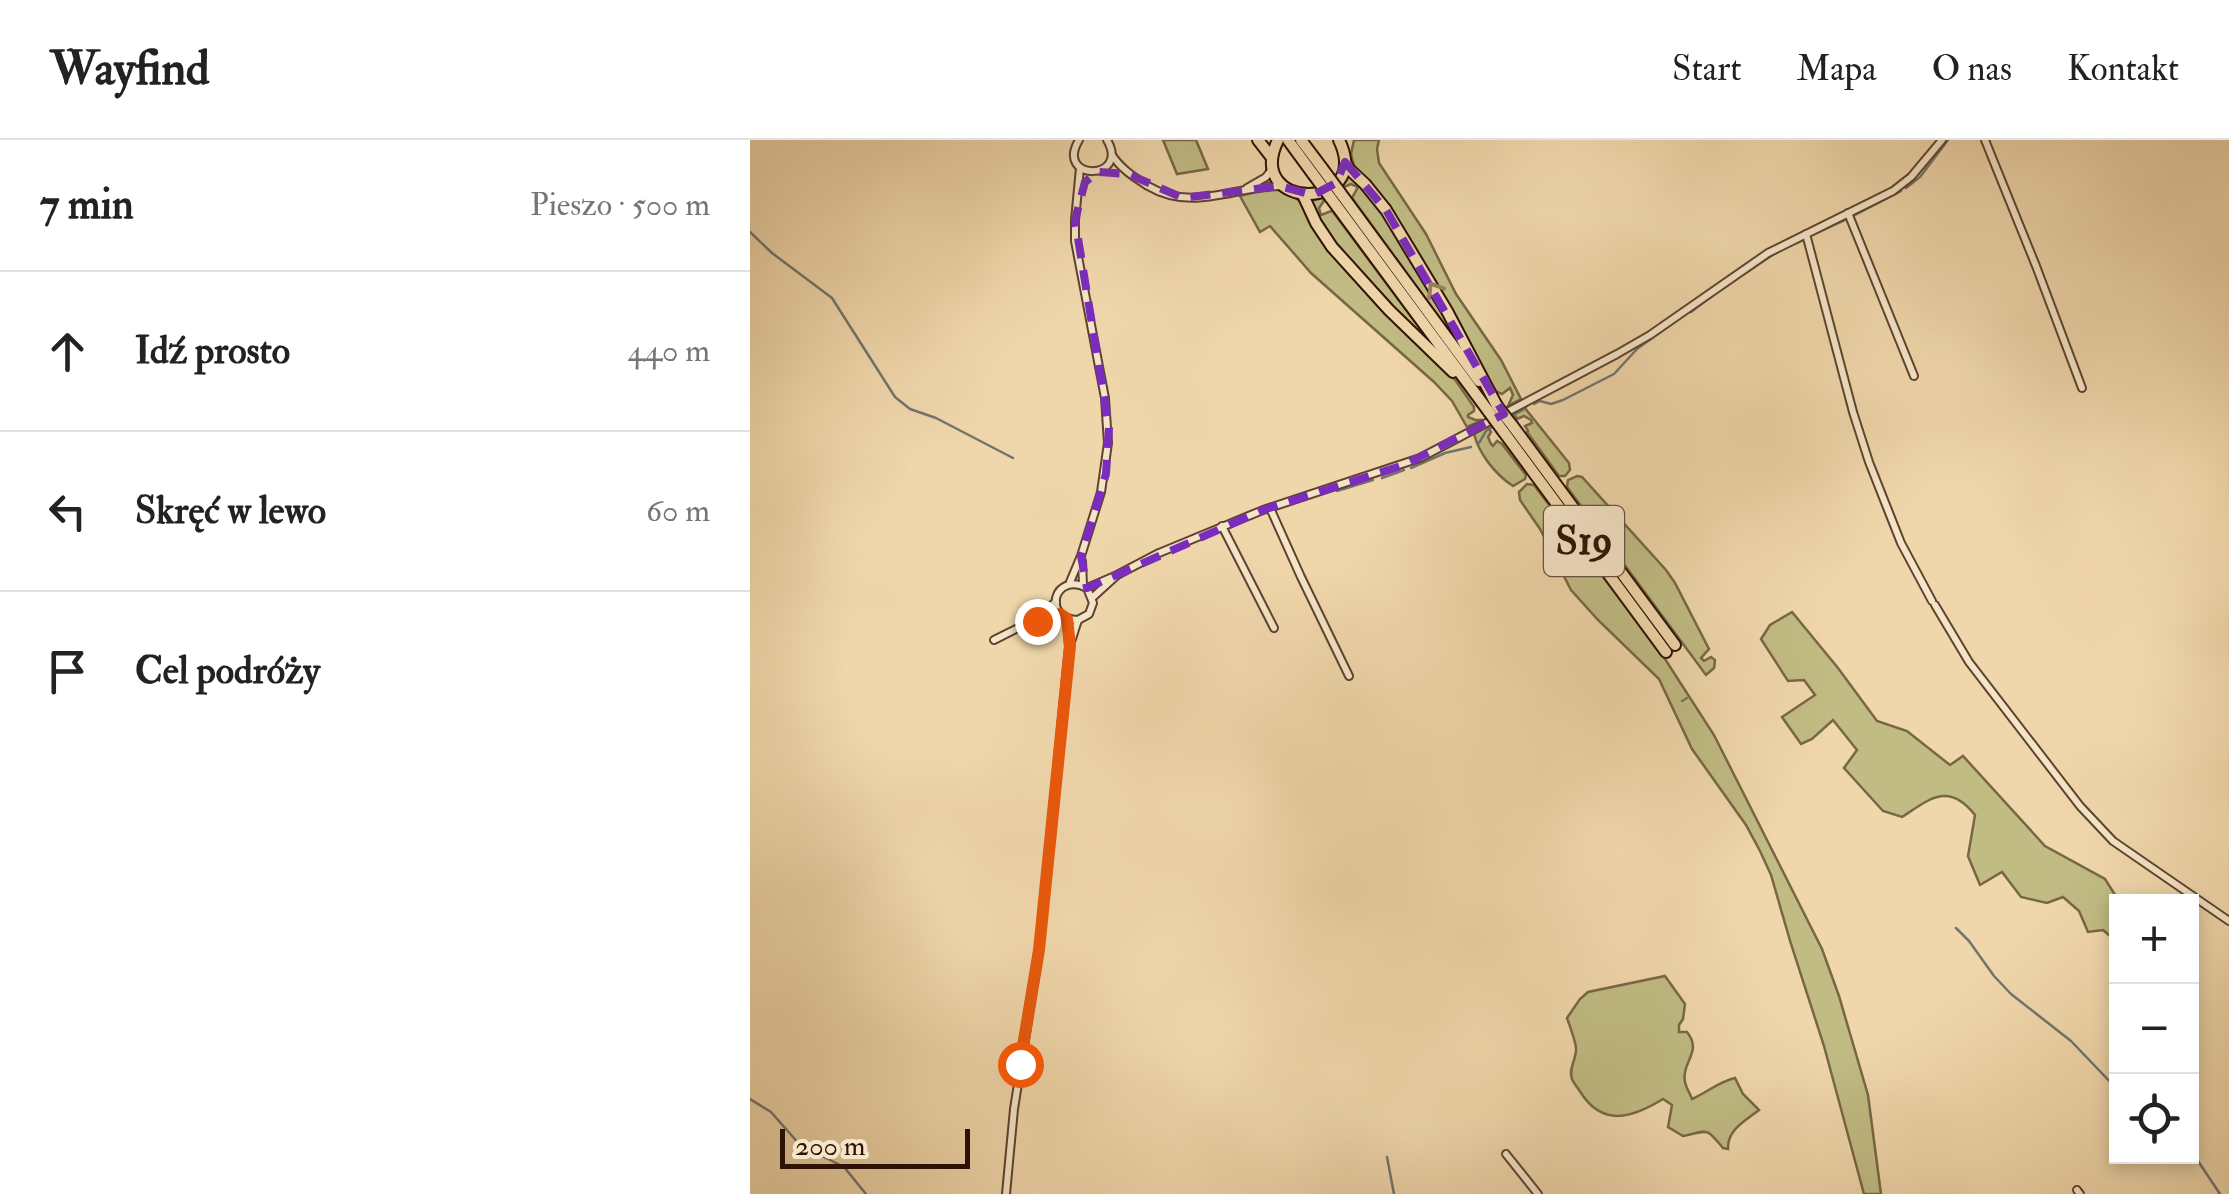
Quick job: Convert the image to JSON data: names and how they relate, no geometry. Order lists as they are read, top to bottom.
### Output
{
  "streets": {
    "highway": ["S19"]
  },
  "scale_bar": "200 m",
  "page": {
    "header": "Wayfind",
    "nav": [
      "Start",
      "Mapa",
      "O nas",
      "Kontakt"
    ],
    "heading": ["7 min", "Pieszo · 500 m"],
    "list": [
      ["Idź prosto", "440 m"],
      ["Skręć w lewo", "60 m"],
      "Cel podróży"
    ],
    "map_buttons": ["+", "−"],
    "scale": "200 m"
  }
}
